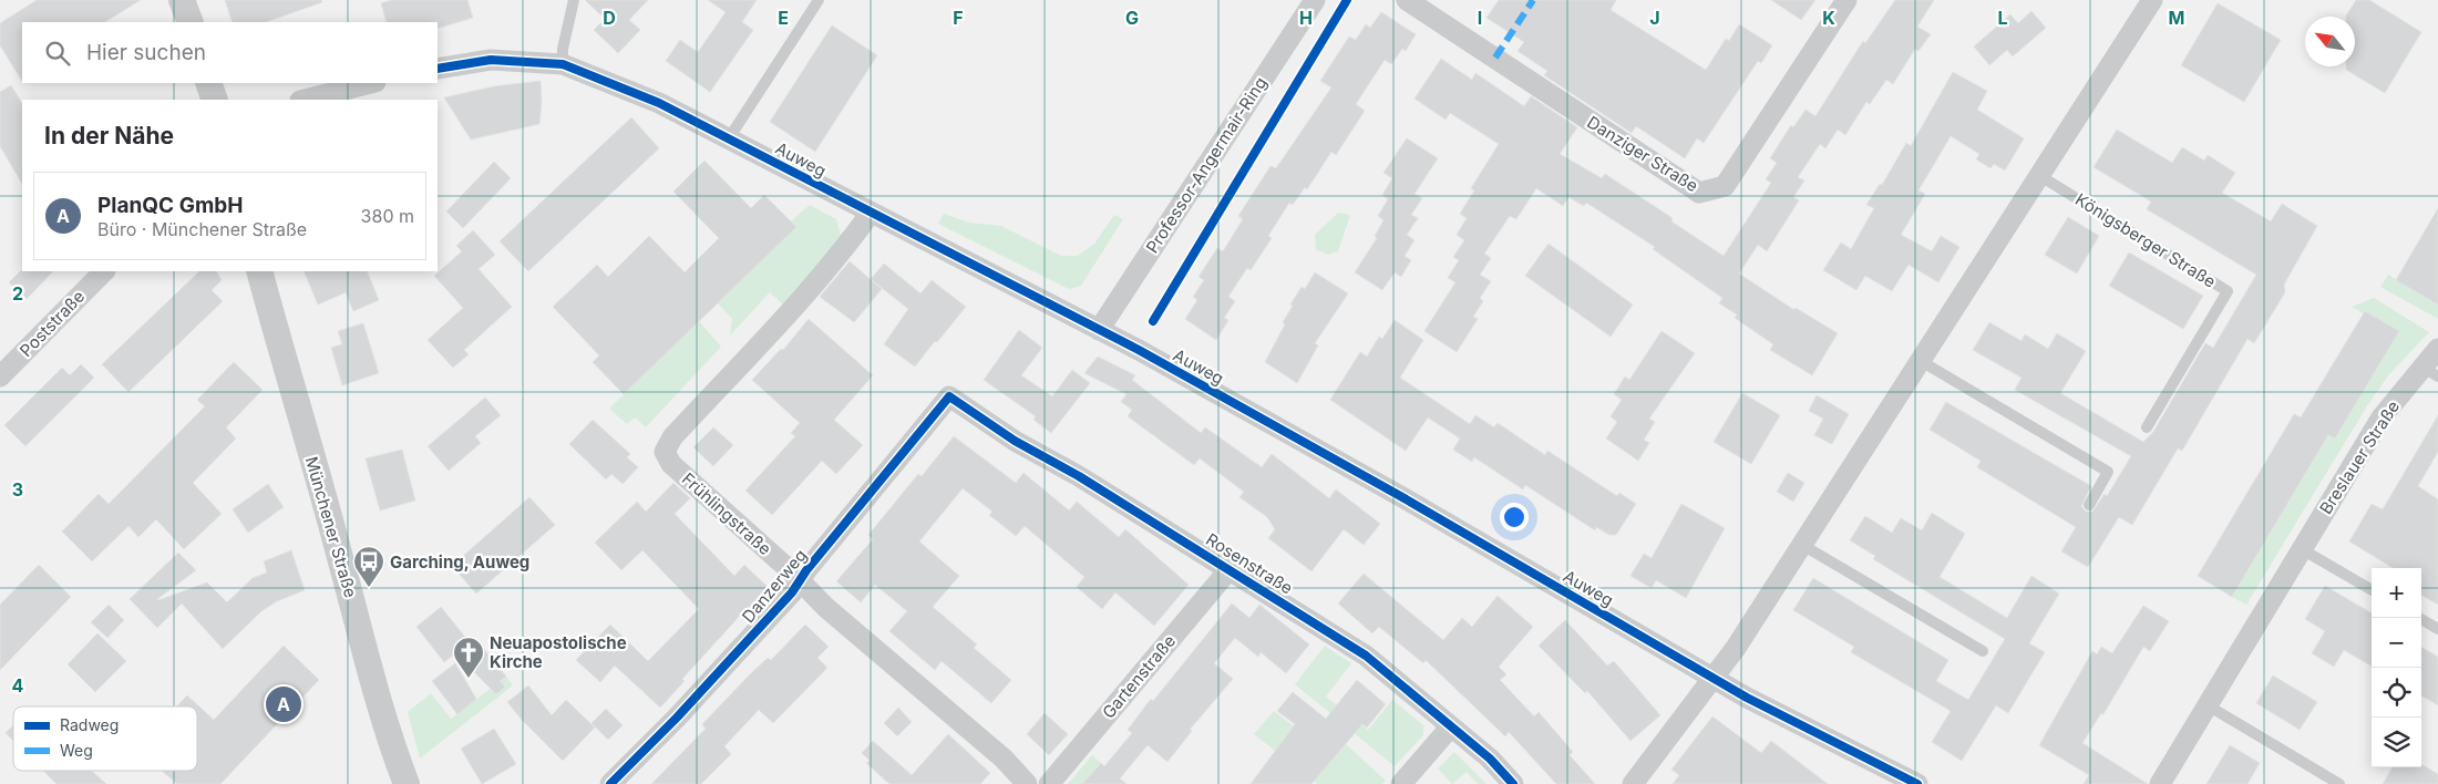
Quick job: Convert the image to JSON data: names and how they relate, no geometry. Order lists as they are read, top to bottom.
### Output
{
  "streets": {
    "street": [
      "Danziger Straße",
      "Auweg",
      "Professor-Angermair-Ring",
      "Poststraße",
      "Breslauer Straße",
      "Frühlingstraße",
      "Münchener Straße",
      "Rosenstraße",
      "Danzerweg",
      "Gartenstraße"
    ],
    "lane": ["Königsberger Straße"]
  },
  "crossings": [
    ["Auweg", "Professor-Angermair-Ring"],
    ["Auweg", "Frühlingstraße"],
    ["Frühlingstraße", "Danzerweg"],
    ["Rosenstraße", "Danzerweg"],
    ["Rosenstraße", "Gartenstraße"]
  ],
  "places": {
    "bus stop": ["Garching, Auweg"],
    "church": ["Neuapostolische Kirche"]
  },
  "legend": ["Radweg", "Weg"],
  "north": "top left",
  "page": {
    "search": "Hier suchen",
    "heading": "In der Nähe",
    "list": [
      {
        "mark": "A",
        "name": "PlanQC GmbH",
        "note": "Büro · Münchener Straße",
        "value": "380 m"
      }
    ],
    "map_buttons": ["+", "−"],
    "pins": "A"
  },
  "grid": {
    "columns": [
      "D",
      "E",
      "F",
      "G",
      "H",
      "I",
      "J",
      "K",
      "L",
      "M"
    ],
    "rows": ["2", "3", "4"]
  }
}
